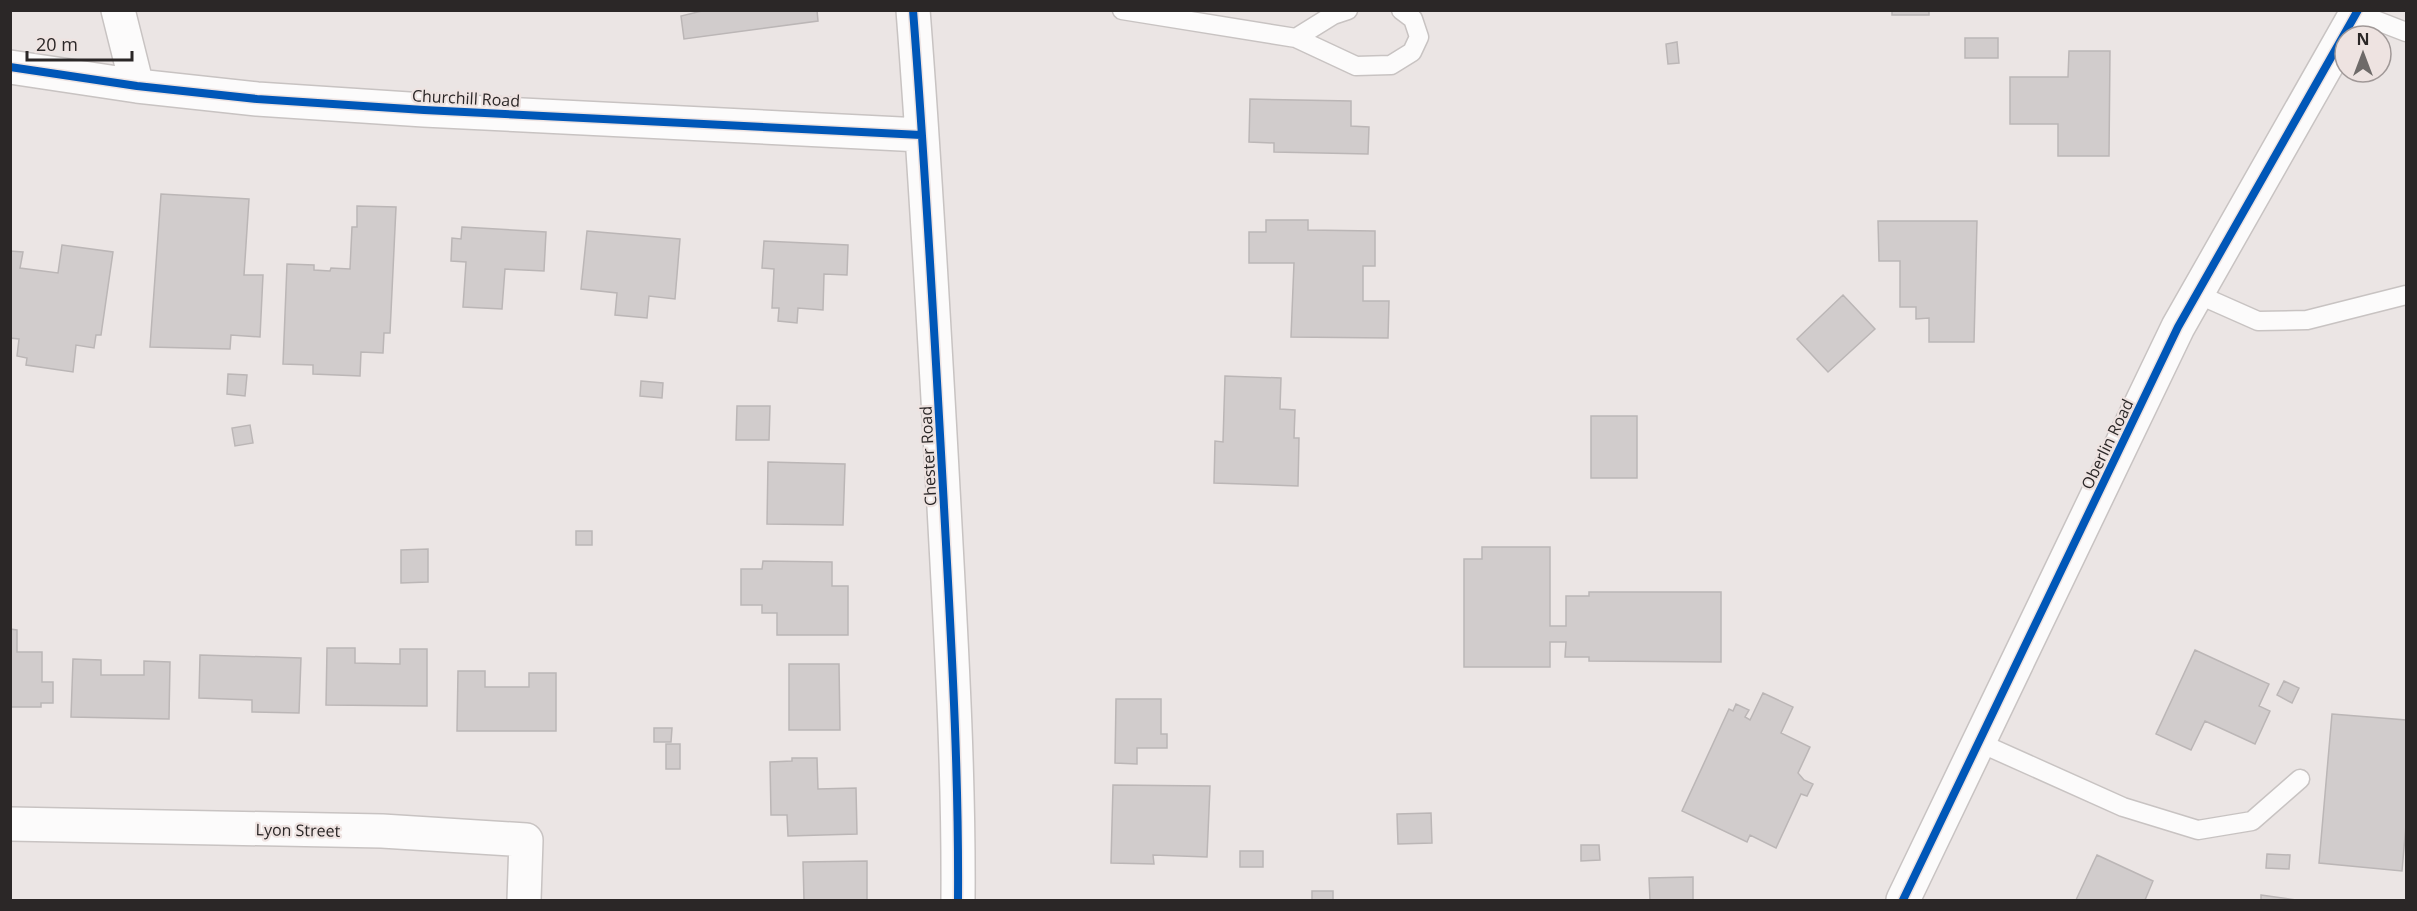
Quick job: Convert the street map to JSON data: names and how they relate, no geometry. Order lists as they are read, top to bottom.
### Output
{
  "streets": {
    "street": [
      "Churchill Road",
      "Oberlin Road",
      "Chester Road",
      "Lyon Street"
    ]
  },
  "crossings": [
    ["Churchill Road", "Chester Road"]
  ],
  "scale_bar": "20 m",
  "north": "top"
}
